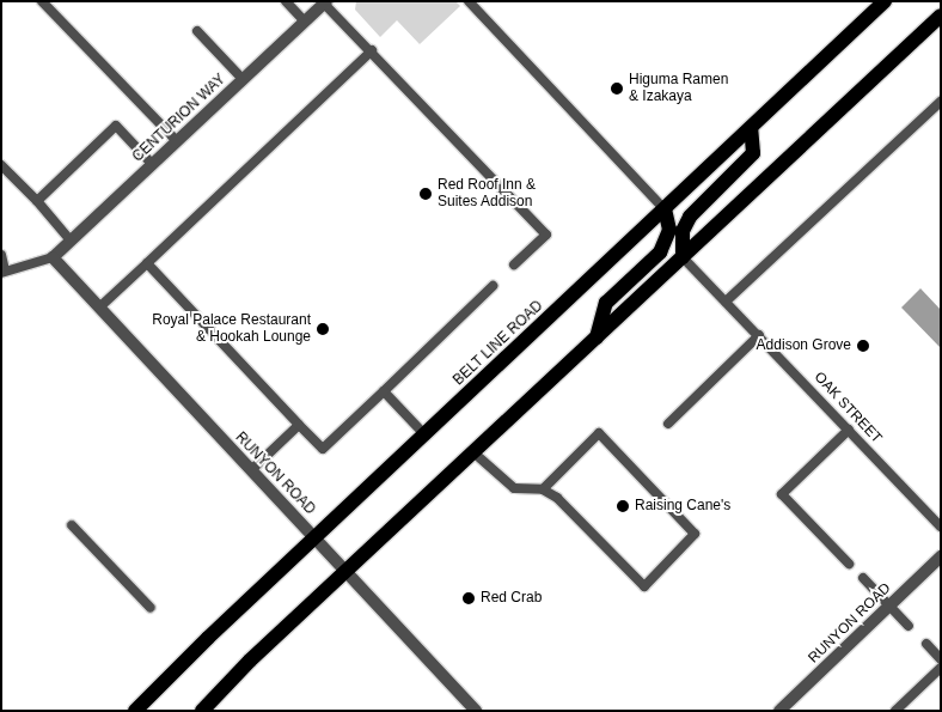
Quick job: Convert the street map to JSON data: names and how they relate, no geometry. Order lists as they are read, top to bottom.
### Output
{
  "streets": {
    "main road": ["BELT LINE ROAD"],
    "street": ["CENTURION WAY", "RUNYON ROAD"],
    "lane": ["OAK STREET"]
  },
  "crossings": [
    ["CENTURION WAY", "RUNYON ROAD"],
    ["BELT LINE ROAD", "RUNYON ROAD"]
  ],
  "places": [
    "Higuma Ramen & Izakaya",
    "Red Roof Inn & Suites Addison",
    "Royal Palace Restaurant & Hookah Lounge",
    "Addison Grove",
    "Raising Cane's",
    "Red Crab"
  ]
}
